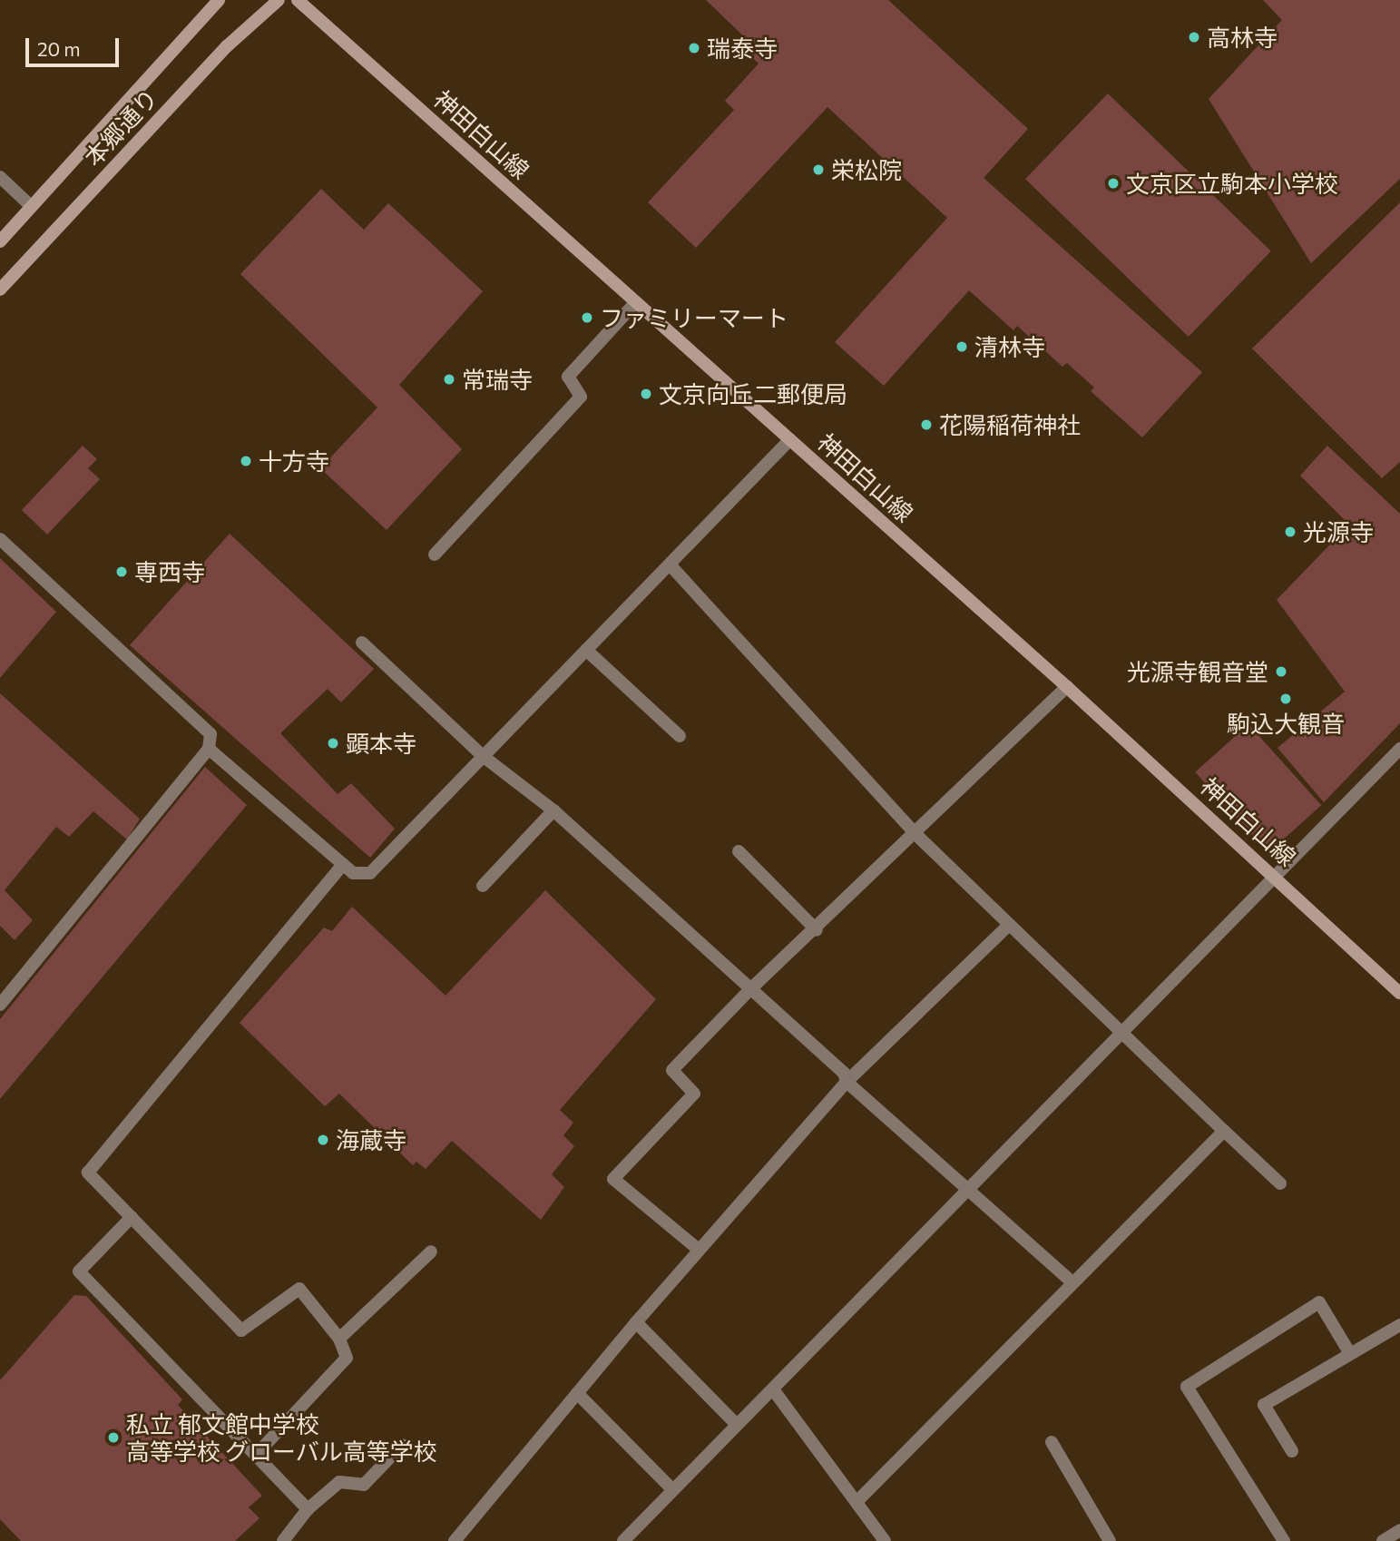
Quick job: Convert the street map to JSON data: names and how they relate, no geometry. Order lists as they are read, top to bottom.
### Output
{
  "streets": {
    "main road": ["本郷通り", "神田白山線"]
  },
  "places": [
    "高林寺",
    "瑞泰寺",
    "栄松院",
    "文京区立駒本小学校",
    "ファミリーマート",
    "清林寺",
    "常瑞寺",
    "文京向丘二郵便局",
    "花陽稲荷神社",
    "十方寺",
    "光源寺",
    "専西寺",
    "光源寺観音堂",
    "駒込大観音",
    "顕本寺",
    "海蔵寺",
    "私立 郁文館中学校 高等学校 グローバル高等学校"
  ],
  "scale_bar": "20 m"
}
